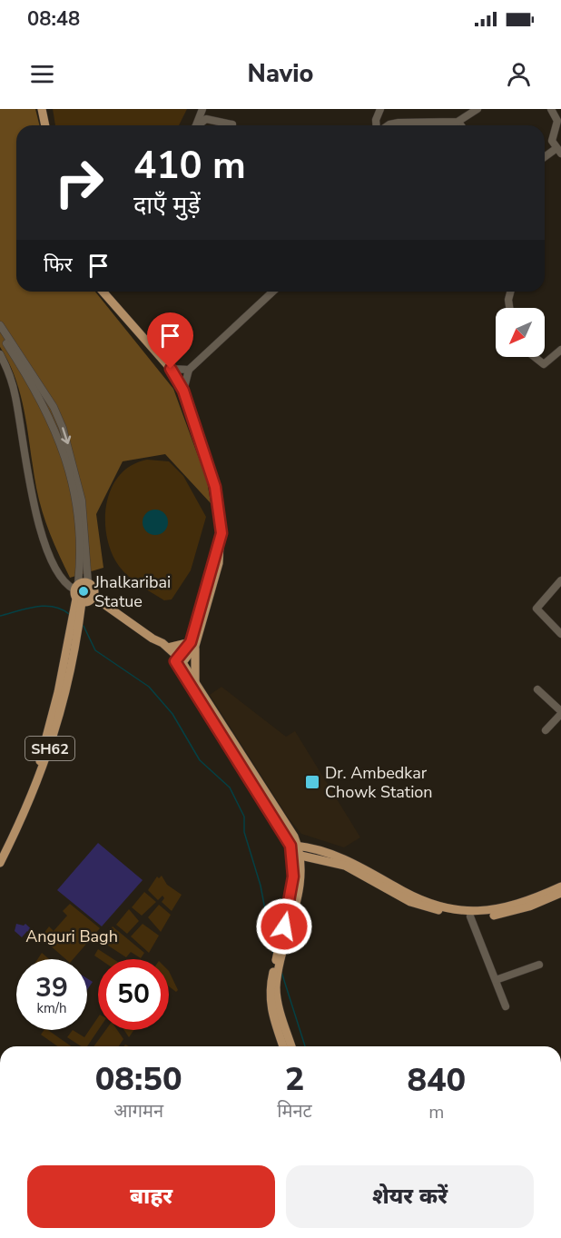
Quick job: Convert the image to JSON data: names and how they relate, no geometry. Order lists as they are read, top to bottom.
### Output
{
  "streets": {
    "main road": ["SH62"]
  },
  "parks": ["Anguri Bagh"],
  "places": {
    "other": ["Jhalkaribai Statue"],
    "transit": ["Dr. Ambedkar Chowk Station"]
  },
  "north": "bottom left",
  "page": {
    "status": "08:48",
    "header": "Navio",
    "turn": ["410 m", "दाएँ मुड़ें"],
    "then": "फिर",
    "speed": "39 km/h",
    "limit": "50",
    "eta": [
      "08:50",
      "आगमन",
      "2",
      "मिनट",
      "840",
      "m"
    ],
    "buttons": ["बाहर", "शेयर करें"]
  }
}
